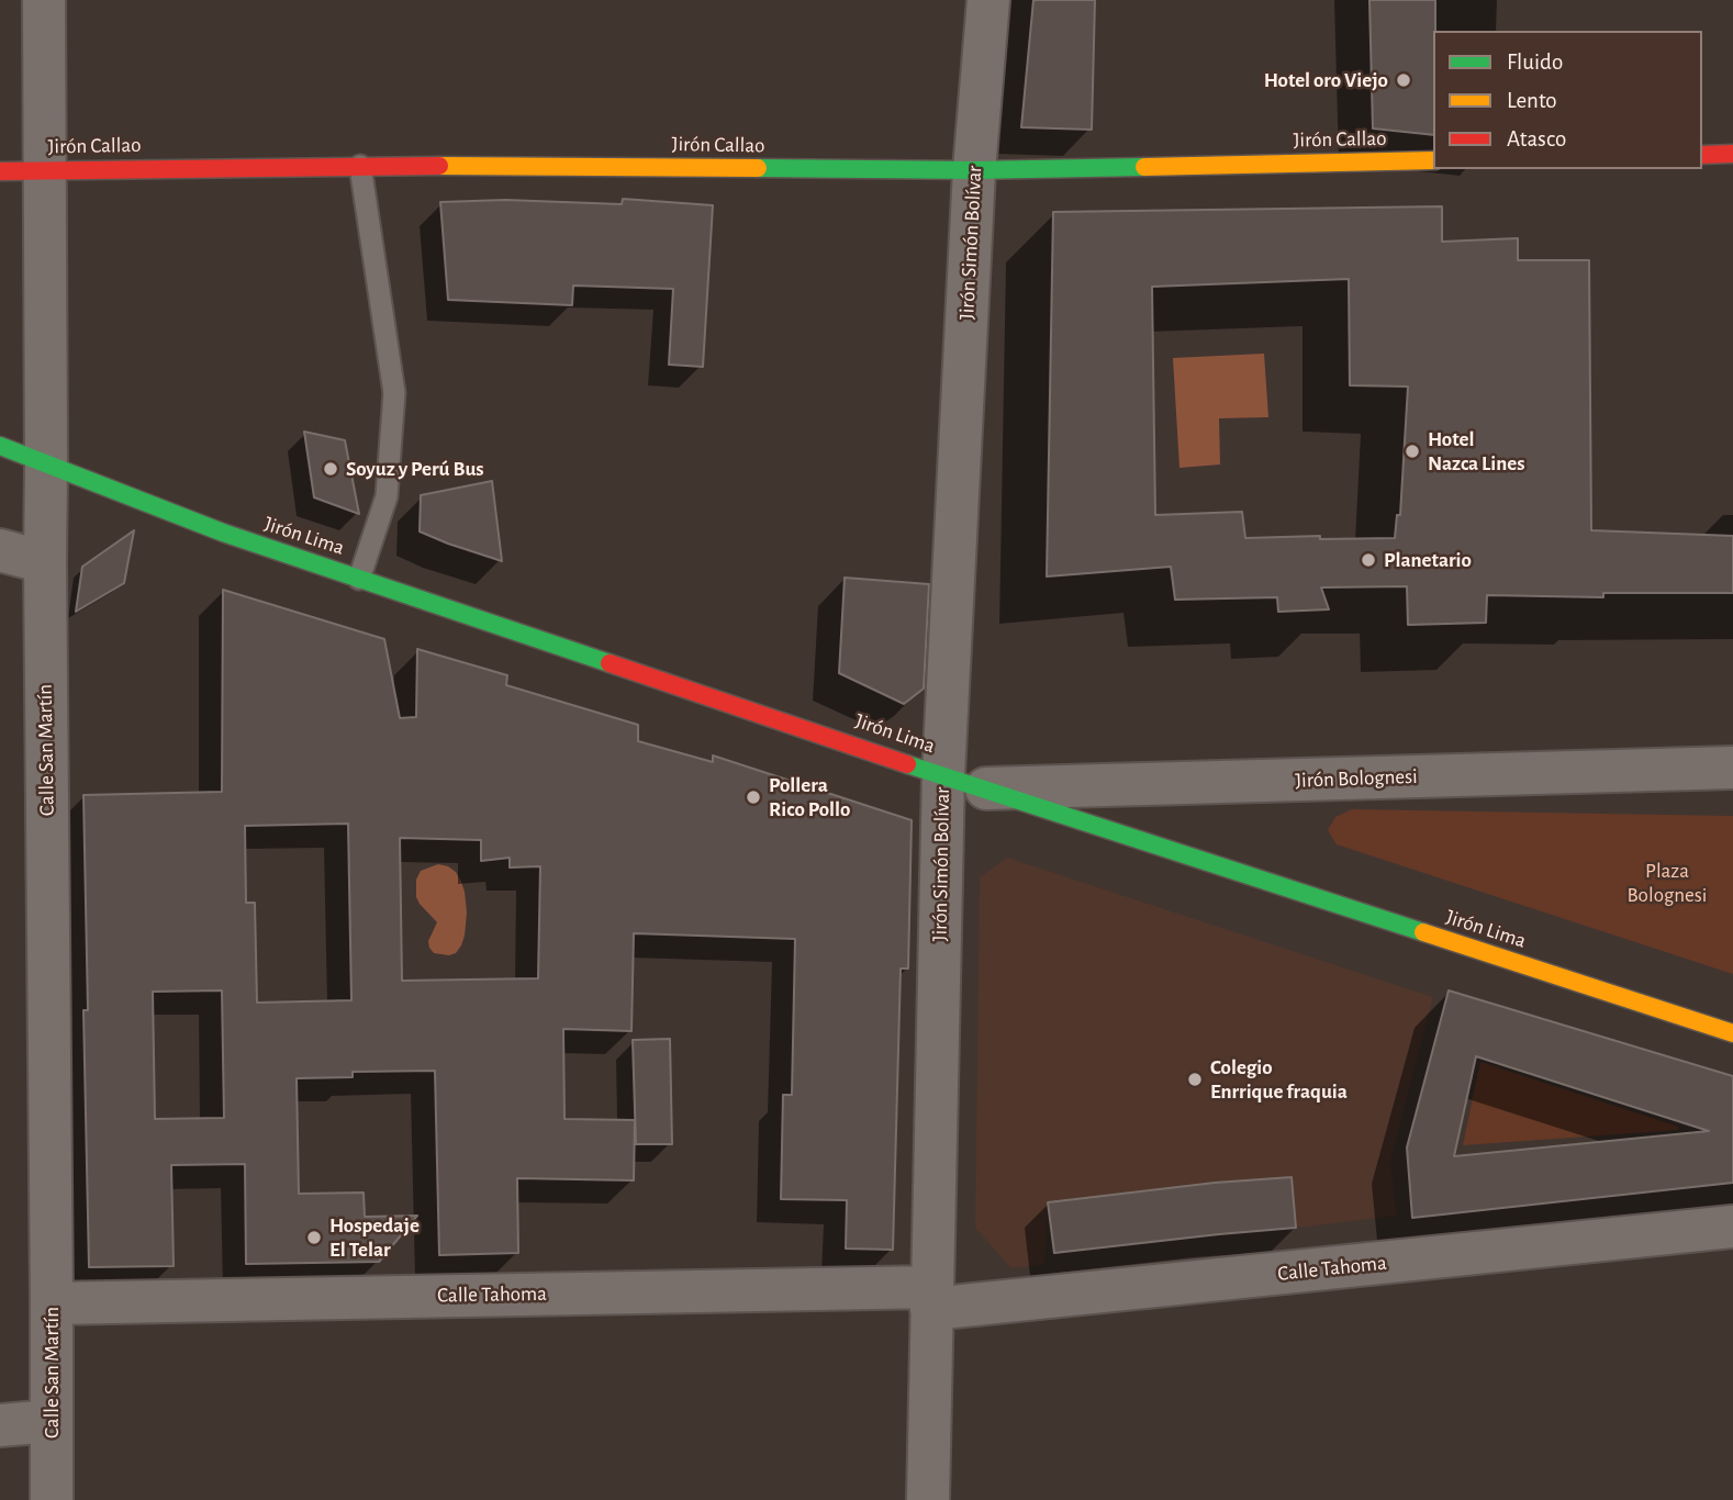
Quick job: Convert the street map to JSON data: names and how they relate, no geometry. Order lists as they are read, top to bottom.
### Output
{
  "streets": {
    "street": [
      "Jirón Callao",
      "Jirón Simón Bolívar",
      "Jirón Lima",
      "Calle San Martín",
      "Jirón Bolognesi",
      "Calle Tahoma"
    ]
  },
  "crossings": [
    ["Jirón Callao", "Jirón Simón Bolívar"],
    ["Jirón Callao", "Calle San Martín"],
    ["Jirón Simón Bolívar", "Jirón Lima"],
    ["Jirón Simón Bolívar", "Jirón Bolognesi"],
    ["Jirón Simón Bolívar", "Calle Tahoma"],
    ["Jirón Lima", "Calle San Martín"],
    ["Jirón Lima", "Jirón Bolognesi"],
    ["Calle San Martín", "Calle Tahoma"]
  ],
  "parks": ["Plaza Bolognesi"],
  "places": [
    "Hotel oro Viejo",
    "Hotel Nazca Lines",
    "Soyuz y Perú Bus",
    "Planetario",
    "Pollera Rico Pollo",
    "Colegio Enrrique fraquia",
    "Hospedaje El Telar"
  ],
  "legend": ["Fluido", "Lento", "Atasco"]
}
